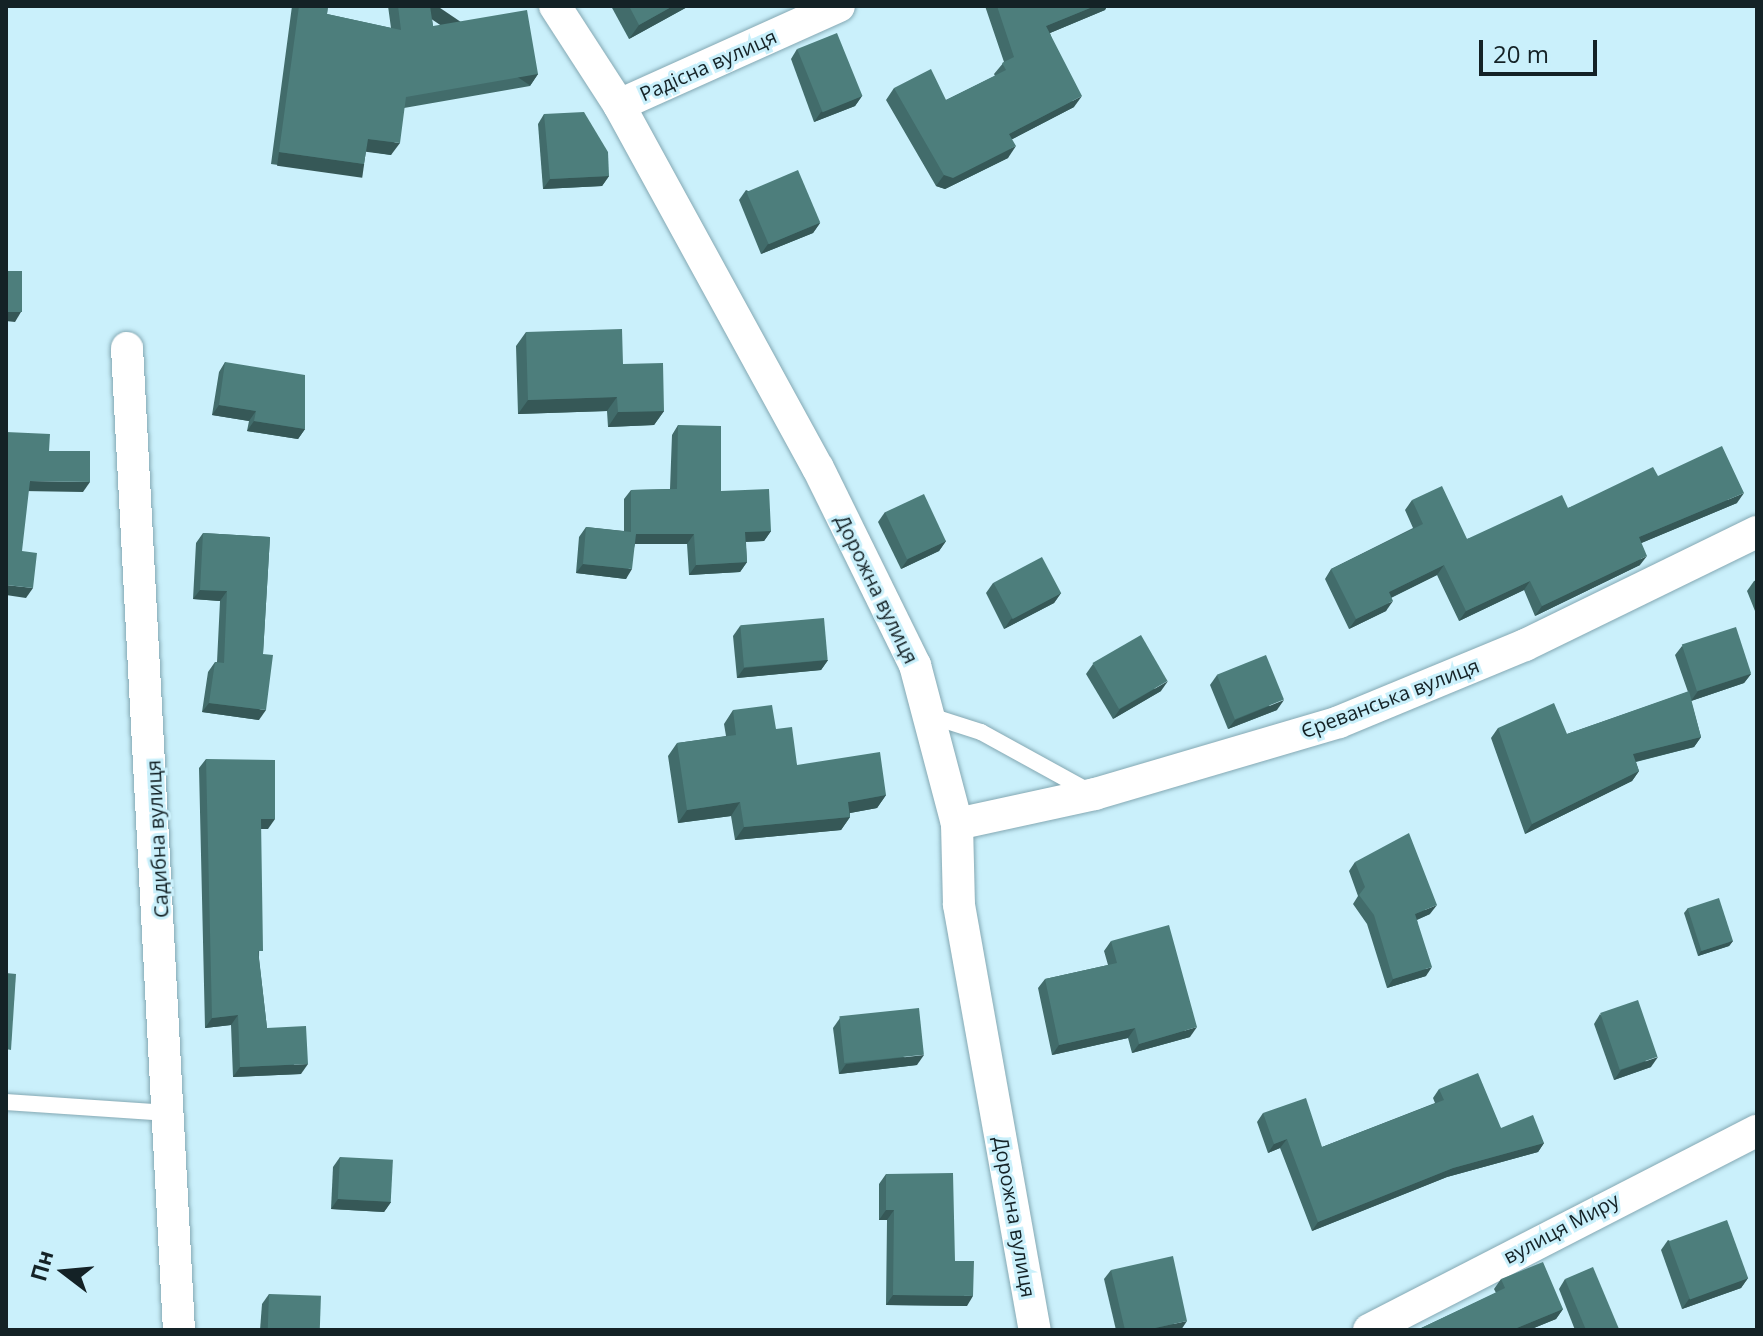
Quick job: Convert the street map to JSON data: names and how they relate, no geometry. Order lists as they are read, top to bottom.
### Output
{
  "streets": {
    "street": [
      "Радісна вулиця",
      "Дорожна вулиця",
      "Єреванська вулиця",
      "Садибна вулиця",
      "вулиця Миру"
    ]
  },
  "crossings": [
    ["Радісна вулиця", "Дорожна вулиця"],
    ["Дорожна вулиця", "Єреванська вулиця"]
  ],
  "scale_bar": "20 m",
  "north": "left"
}
